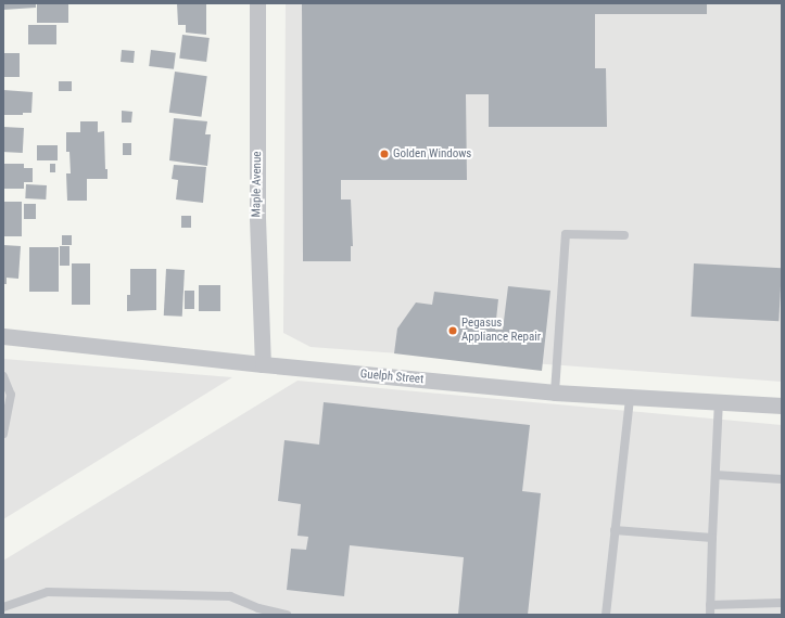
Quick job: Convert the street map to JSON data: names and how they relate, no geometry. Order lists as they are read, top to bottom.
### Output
{
  "streets": {
    "street": ["Maple Avenue", "Guelph Street"]
  },
  "crossings": [
    ["Maple Avenue", "Guelph Street"]
  ],
  "places": ["Golden Windows", "Pegasus Appliance Repair"]
}
